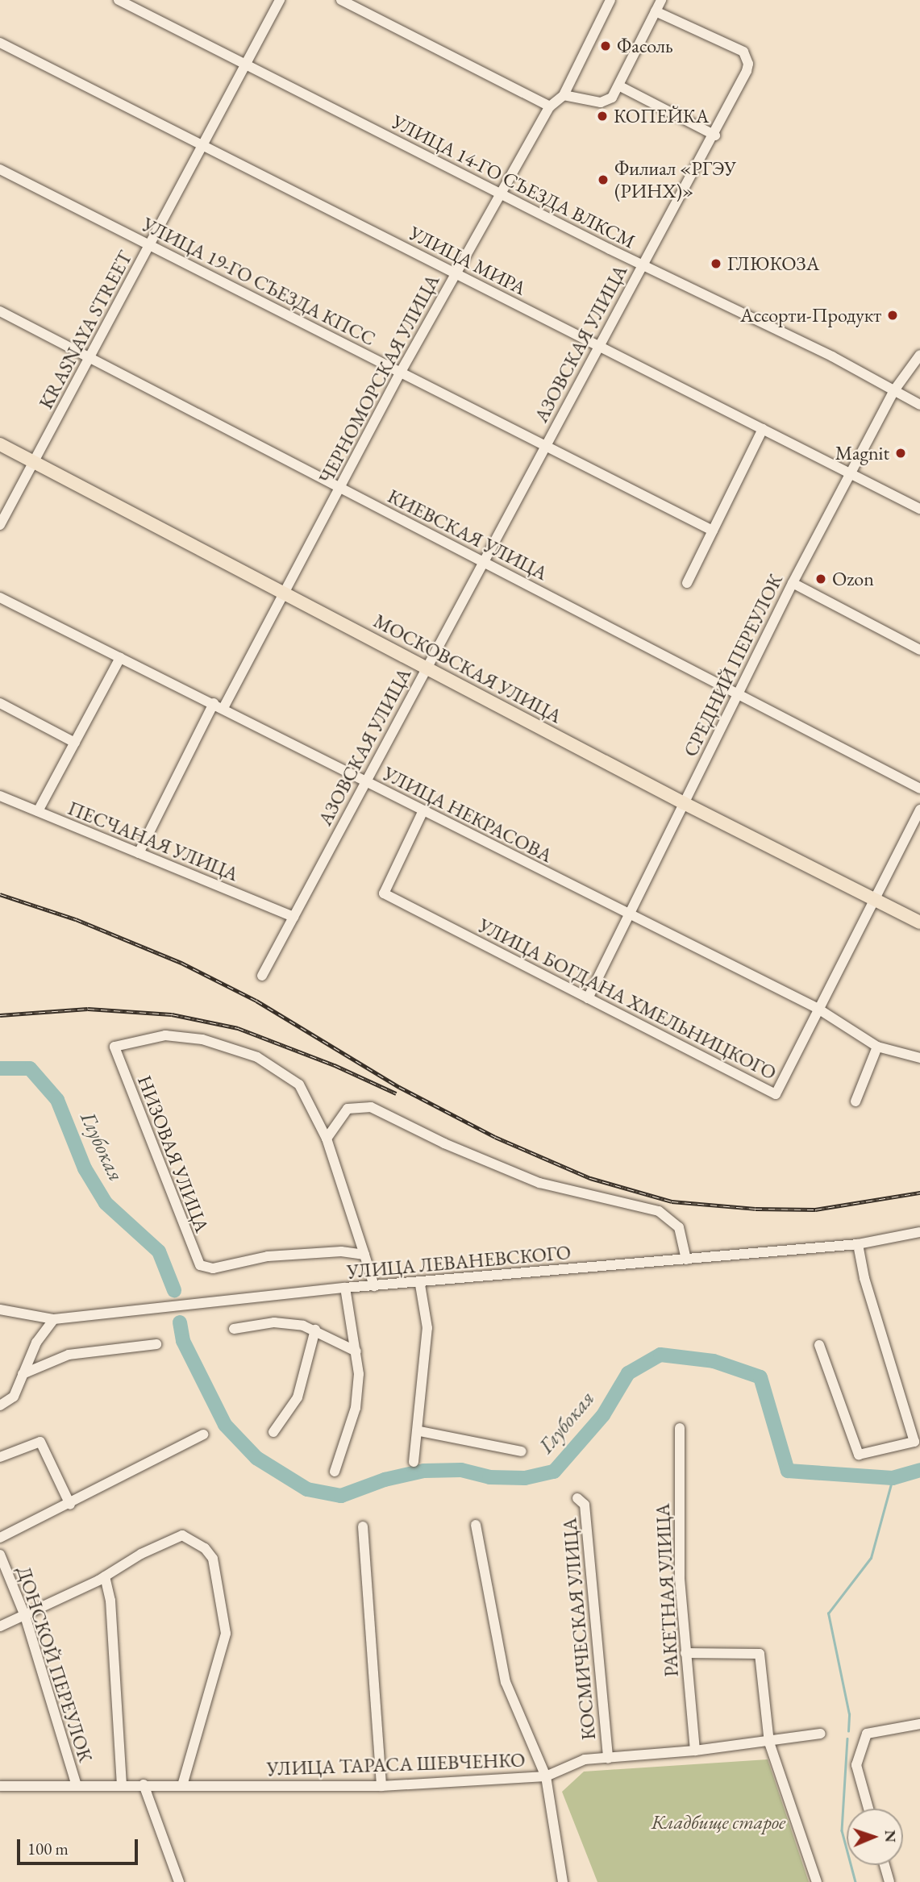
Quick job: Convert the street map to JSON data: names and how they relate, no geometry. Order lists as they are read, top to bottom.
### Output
{
  "streets": {
    "main road": ["МОСКОВСКАЯ УЛИЦА"],
    "street": [
      "УЛИЦА 14-ГО СЪЕЗДА ВЛКСМ",
      "УЛИЦА МИРА",
      "УЛИЦА 19-ГО СЪЕЗДА КПСС",
      "KRASNAYA STREET",
      "АЗОВСКАЯ УЛИЦА",
      "ЧЕРНОМОРСКАЯ УЛИЦА",
      "КИЕВСКАЯ УЛИЦА",
      "СРЕДНИЙ ПЕРЕУЛОК",
      "УЛИЦА НЕКРАСОВА",
      "ПЕСЧАНАЯ УЛИЦА",
      "УЛИЦА БОГДАНА ХМЕЛЬНИЦКОГО",
      "НИЗОВАЯ УЛИЦА",
      "УЛИЦА ЛЕВАНЕВСКОГО",
      "РАКЕТНАЯ УЛИЦА",
      "КОСМИЧЕСКАЯ УЛИЦА",
      "ДОНСКОЙ ПЕРЕУЛОК",
      "УЛИЦА ТАРАСА ШЕВЧЕНКО"
    ]
  },
  "crossings": [
    ["УЛИЦА 14-ГО СЪЕЗДА ВЛКСМ", "KRASNAYA STREET"],
    ["УЛИЦА 14-ГО СЪЕЗДА ВЛКСМ", "АЗОВСКАЯ УЛИЦА"],
    ["УЛИЦА 14-ГО СЪЕЗДА ВЛКСМ", "ЧЕРНОМОРСКАЯ УЛИЦА"],
    ["УЛИЦА 14-ГО СЪЕЗДА ВЛКСМ", "СРЕДНИЙ ПЕРЕУЛОК"],
    ["УЛИЦА МИРА", "KRASNAYA STREET"],
    ["УЛИЦА МИРА", "АЗОВСКАЯ УЛИЦА"],
    ["УЛИЦА МИРА", "ЧЕРНОМОРСКАЯ УЛИЦА"],
    ["УЛИЦА МИРА", "СРЕДНИЙ ПЕРЕУЛОК"],
    ["УЛИЦА 19-ГО СЪЕЗДА КПСС", "KRASNAYA STREET"],
    ["УЛИЦА 19-ГО СЪЕЗДА КПСС", "АЗОВСКАЯ УЛИЦА"],
    ["УЛИЦА 19-ГО СЪЕЗДА КПСС", "ЧЕРНОМОРСКАЯ УЛИЦА"],
    ["KRASNAYA STREET", "КИЕВСКАЯ УЛИЦА"],
    ["KRASNAYA STREET", "МОСКОВСКАЯ УЛИЦА"],
    ["АЗОВСКАЯ УЛИЦА", "КИЕВСКАЯ УЛИЦА"],
    ["АЗОВСКАЯ УЛИЦА", "МОСКОВСКАЯ УЛИЦА"],
    ["АЗОВСКАЯ УЛИЦА", "УЛИЦА НЕКРАСОВА"],
    ["АЗОВСКАЯ УЛИЦА", "ПЕСЧАНАЯ УЛИЦА"],
    ["ЧЕРНОМОРСКАЯ УЛИЦА", "КИЕВСКАЯ УЛИЦА"],
    ["ЧЕРНОМОРСКАЯ УЛИЦА", "МОСКОВСКАЯ УЛИЦА"],
    ["ЧЕРНОМОРСКАЯ УЛИЦА", "УЛИЦА НЕКРАСОВА"],
    ["ЧЕРНОМОРСКАЯ УЛИЦА", "ПЕСЧАНАЯ УЛИЦА"],
    ["КИЕВСКАЯ УЛИЦА", "СРЕДНИЙ ПЕРЕУЛОК"],
    ["СРЕДНИЙ ПЕРЕУЛОК", "МОСКОВСКАЯ УЛИЦА"],
    ["СРЕДНИЙ ПЕРЕУЛОК", "УЛИЦА НЕКРАСОВА"],
    ["СРЕДНИЙ ПЕРЕУЛОК", "УЛИЦА БОГДАНА ХМЕЛЬНИЦКОГО"],
    ["МОСКОВСКАЯ УЛИЦА", "УЛИЦА БОГДАНА ХМЕЛЬНИЦКОГО"],
    ["УЛИЦА НЕКРАСОВА", "УЛИЦА БОГДАНА ХМЕЛЬНИЦКОГО"],
    ["НИЗОВАЯ УЛИЦА", "УЛИЦА ЛЕВАНЕВСКОГО"],
    ["РАКЕТНАЯ УЛИЦА", "УЛИЦА ТАРАСА ШЕВЧЕНКО"],
    ["КОСМИЧЕСКАЯ УЛИЦА", "УЛИЦА ТАРАСА ШЕВЧЕНКО"],
    ["ДОНСКОЙ ПЕРЕУЛОК", "УЛИЦА ТАРАСА ШЕВЧЕНКО"]
  ],
  "water": ["Глубокая"],
  "parks": ["Кладбище старое"],
  "places": [
    "Фасоль",
    "КОПЕЙКА",
    "Филиал «РГЭУ (РИНХ)»",
    "ГЛЮКОЗА",
    "Ассорти-Продукт",
    "Magnit",
    "Ozon"
  ],
  "scale_bar": "100 m",
  "north": "right"
}
